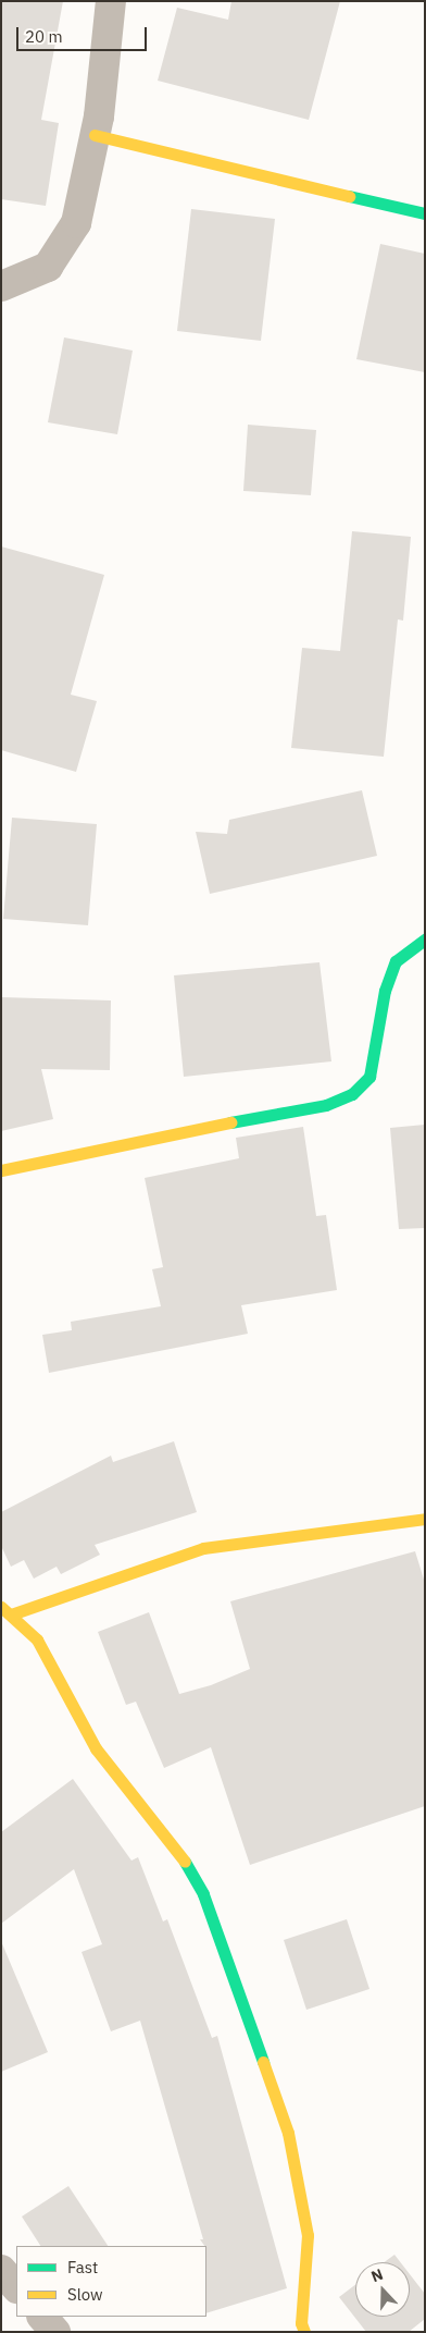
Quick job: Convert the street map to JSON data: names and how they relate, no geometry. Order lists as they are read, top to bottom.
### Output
{
  "legend": ["Fast", "Slow"],
  "scale_bar": "20 m",
  "north": "top"
}
